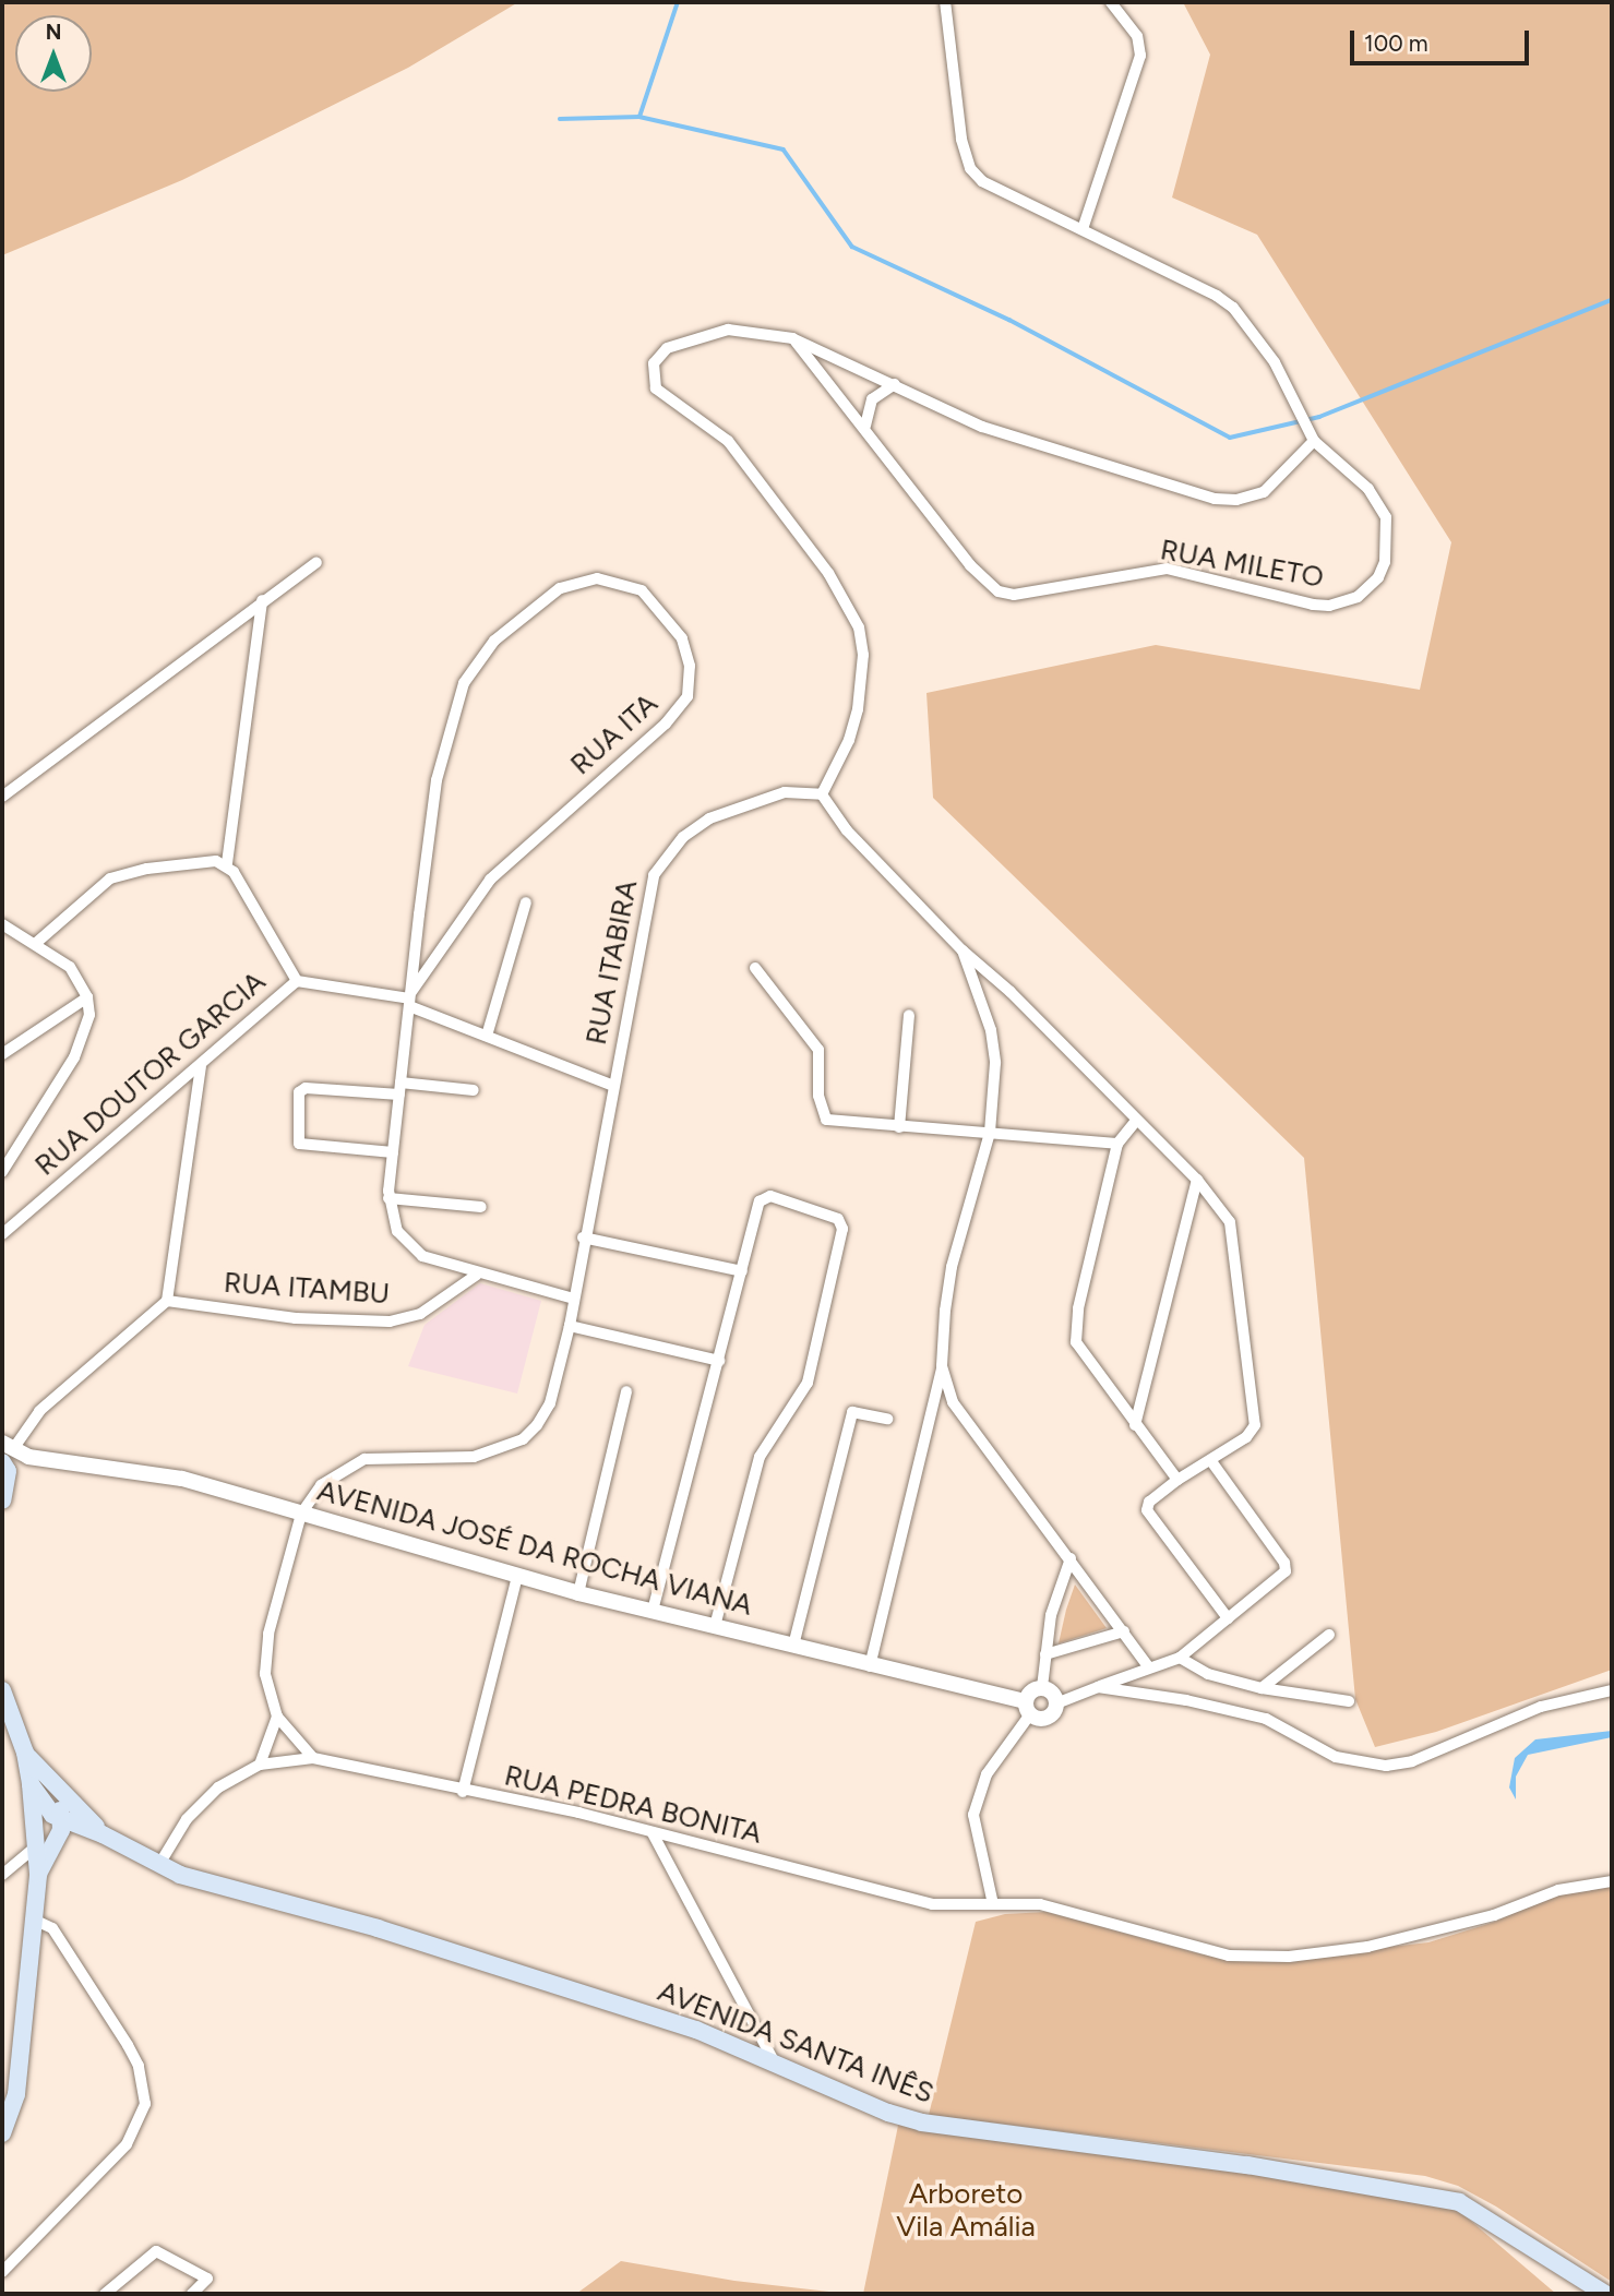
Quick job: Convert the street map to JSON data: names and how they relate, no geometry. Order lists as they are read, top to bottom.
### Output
{
  "streets": {
    "main road": ["AVENIDA SANTA INÊS"],
    "street": [
      "RUA MILETO",
      "RUA ITA",
      "RUA ITABIRA",
      "RUA DOUTOR GARCIA",
      "RUA ITAMBU",
      "AVENIDA JOSÉ DA ROCHA VIANA",
      "RUA PEDRA BONITA"
    ]
  },
  "crossings": [
    ["RUA ITA", "RUA ITABIRA"],
    ["RUA ITA", "RUA ITAMBU"],
    ["RUA ITABIRA", "AVENIDA JOSÉ DA ROCHA VIANA"]
  ],
  "parks": ["Arboreto Vila Amália"],
  "scale_bar": "100 m",
  "north": "top"
}
